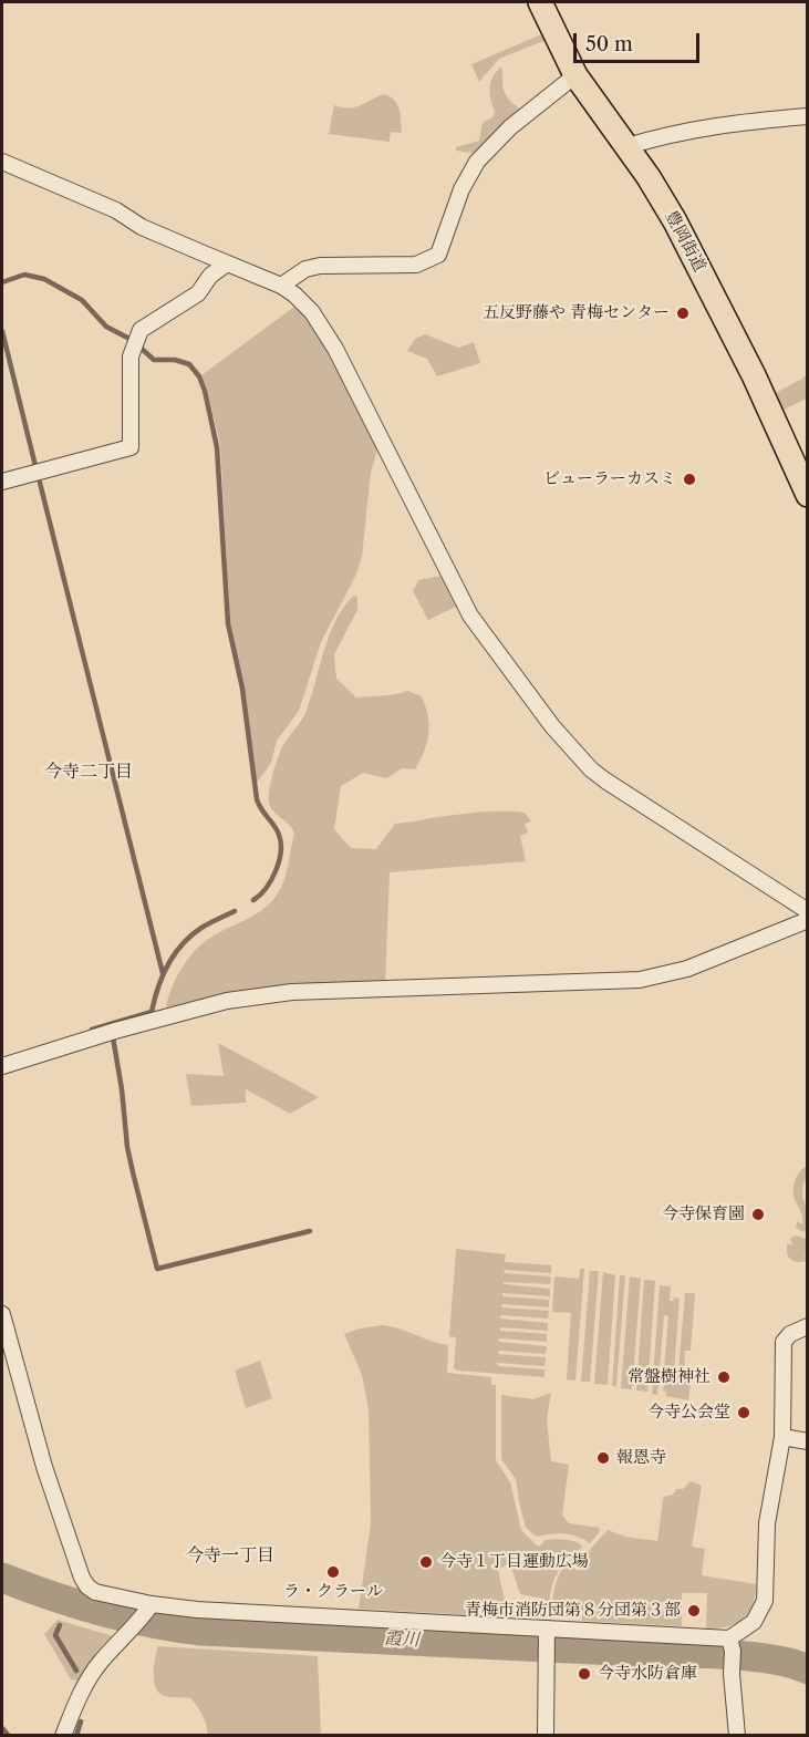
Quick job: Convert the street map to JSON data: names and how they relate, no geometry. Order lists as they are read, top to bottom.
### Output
{
  "streets": {
    "main road": ["豊岡街道"]
  },
  "districts": ["今寺二丁目", "今寺一丁目"],
  "water": ["霞川"],
  "places": [
    "五反野藤や 青梅センター",
    "ビューラーカスミ",
    "今寺保育園",
    "常盤樹神社",
    "今寺公会堂",
    "報恩寺",
    "今寺１丁目運動広場",
    "ラ・クラール",
    "青梅市消防団第８分団第３部",
    "今寺水防倉庫"
  ],
  "scale_bar": "50 m"
}
